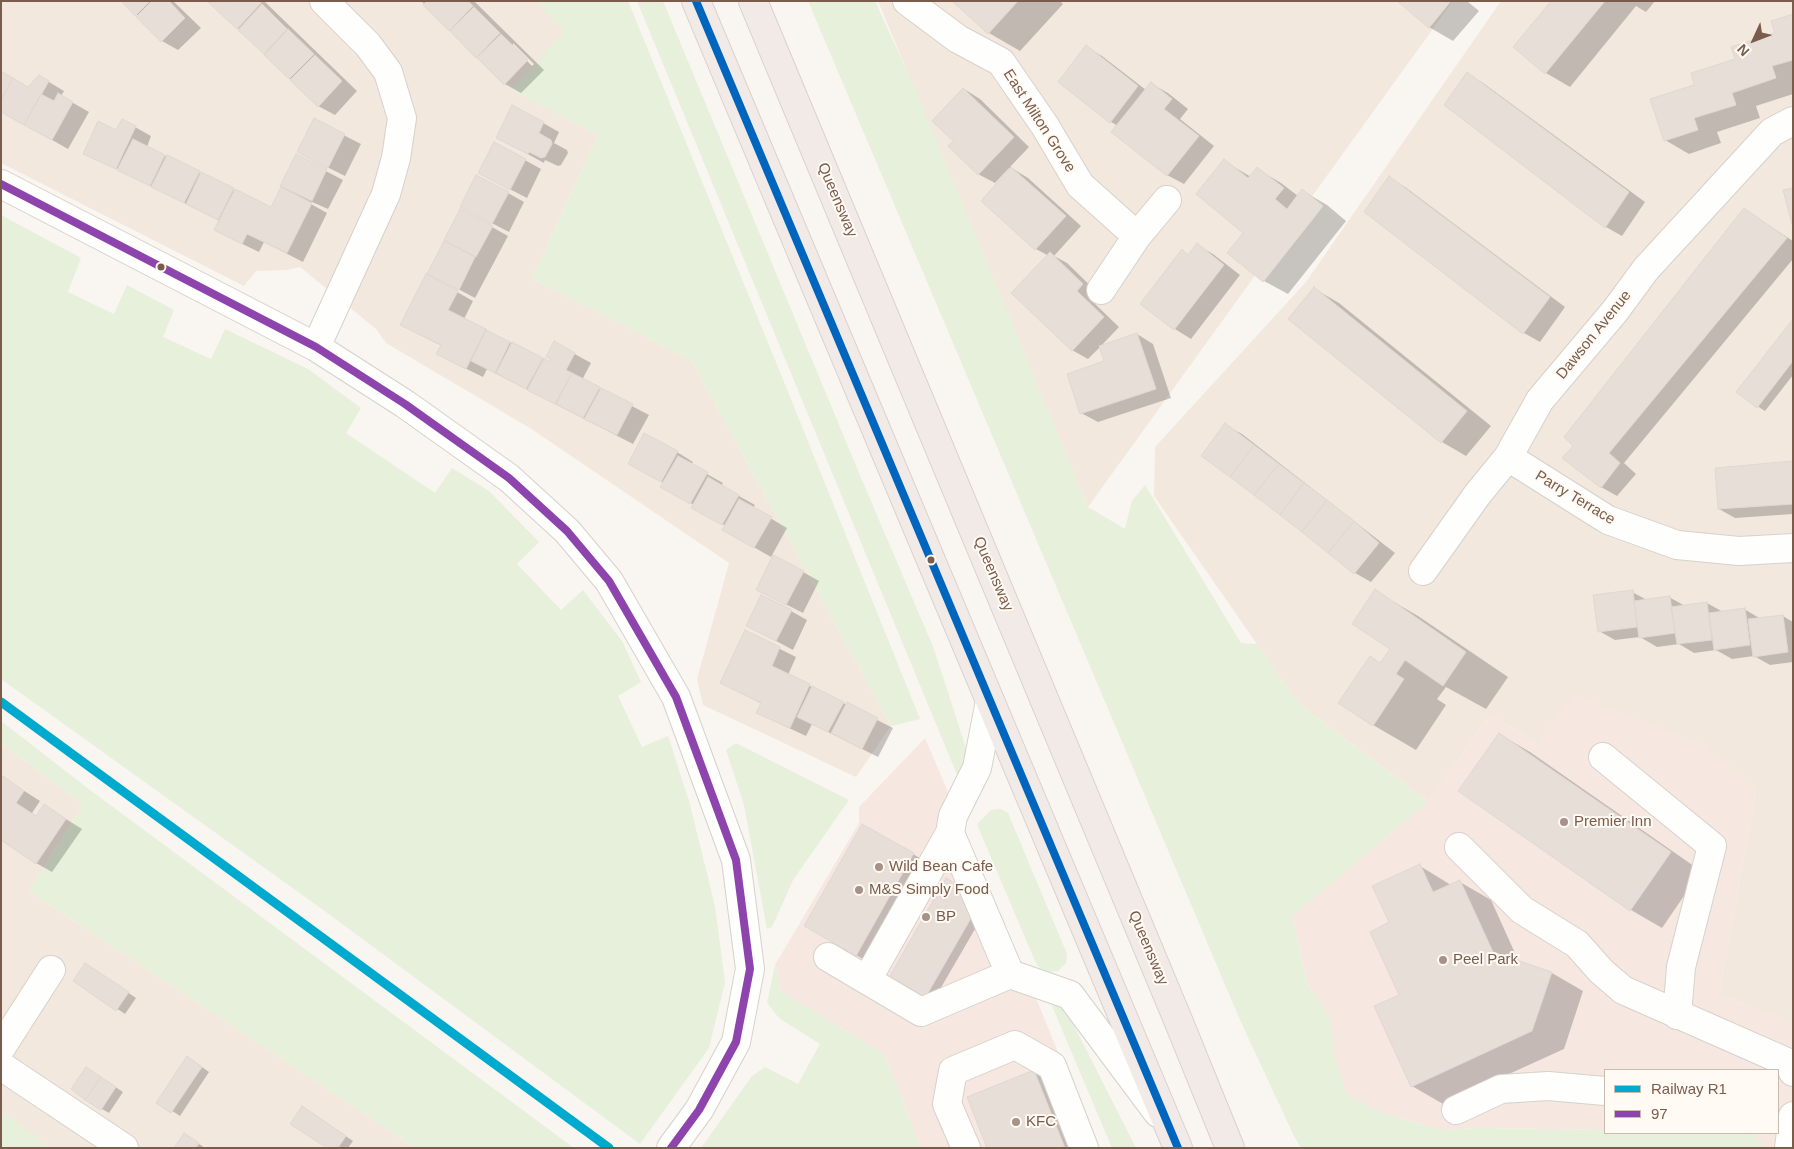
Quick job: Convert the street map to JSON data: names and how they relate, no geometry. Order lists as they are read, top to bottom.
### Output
{
  "streets": {
    "highway": ["Queensway"],
    "street": ["East Milton Grove", "Dawson Avenue", "Parry Terrace"]
  },
  "crossings": [
    ["Dawson Avenue", "Parry Terrace"]
  ],
  "places": [
    "Premier Inn",
    "Wild Bean Cafe",
    "M&S Simply Food",
    "BP",
    "Peel Park",
    "KFC"
  ],
  "lines": ["transit line 97", "rail line R1"],
  "legend": ["Railway R1", "97"],
  "north": "bottom left"
}
